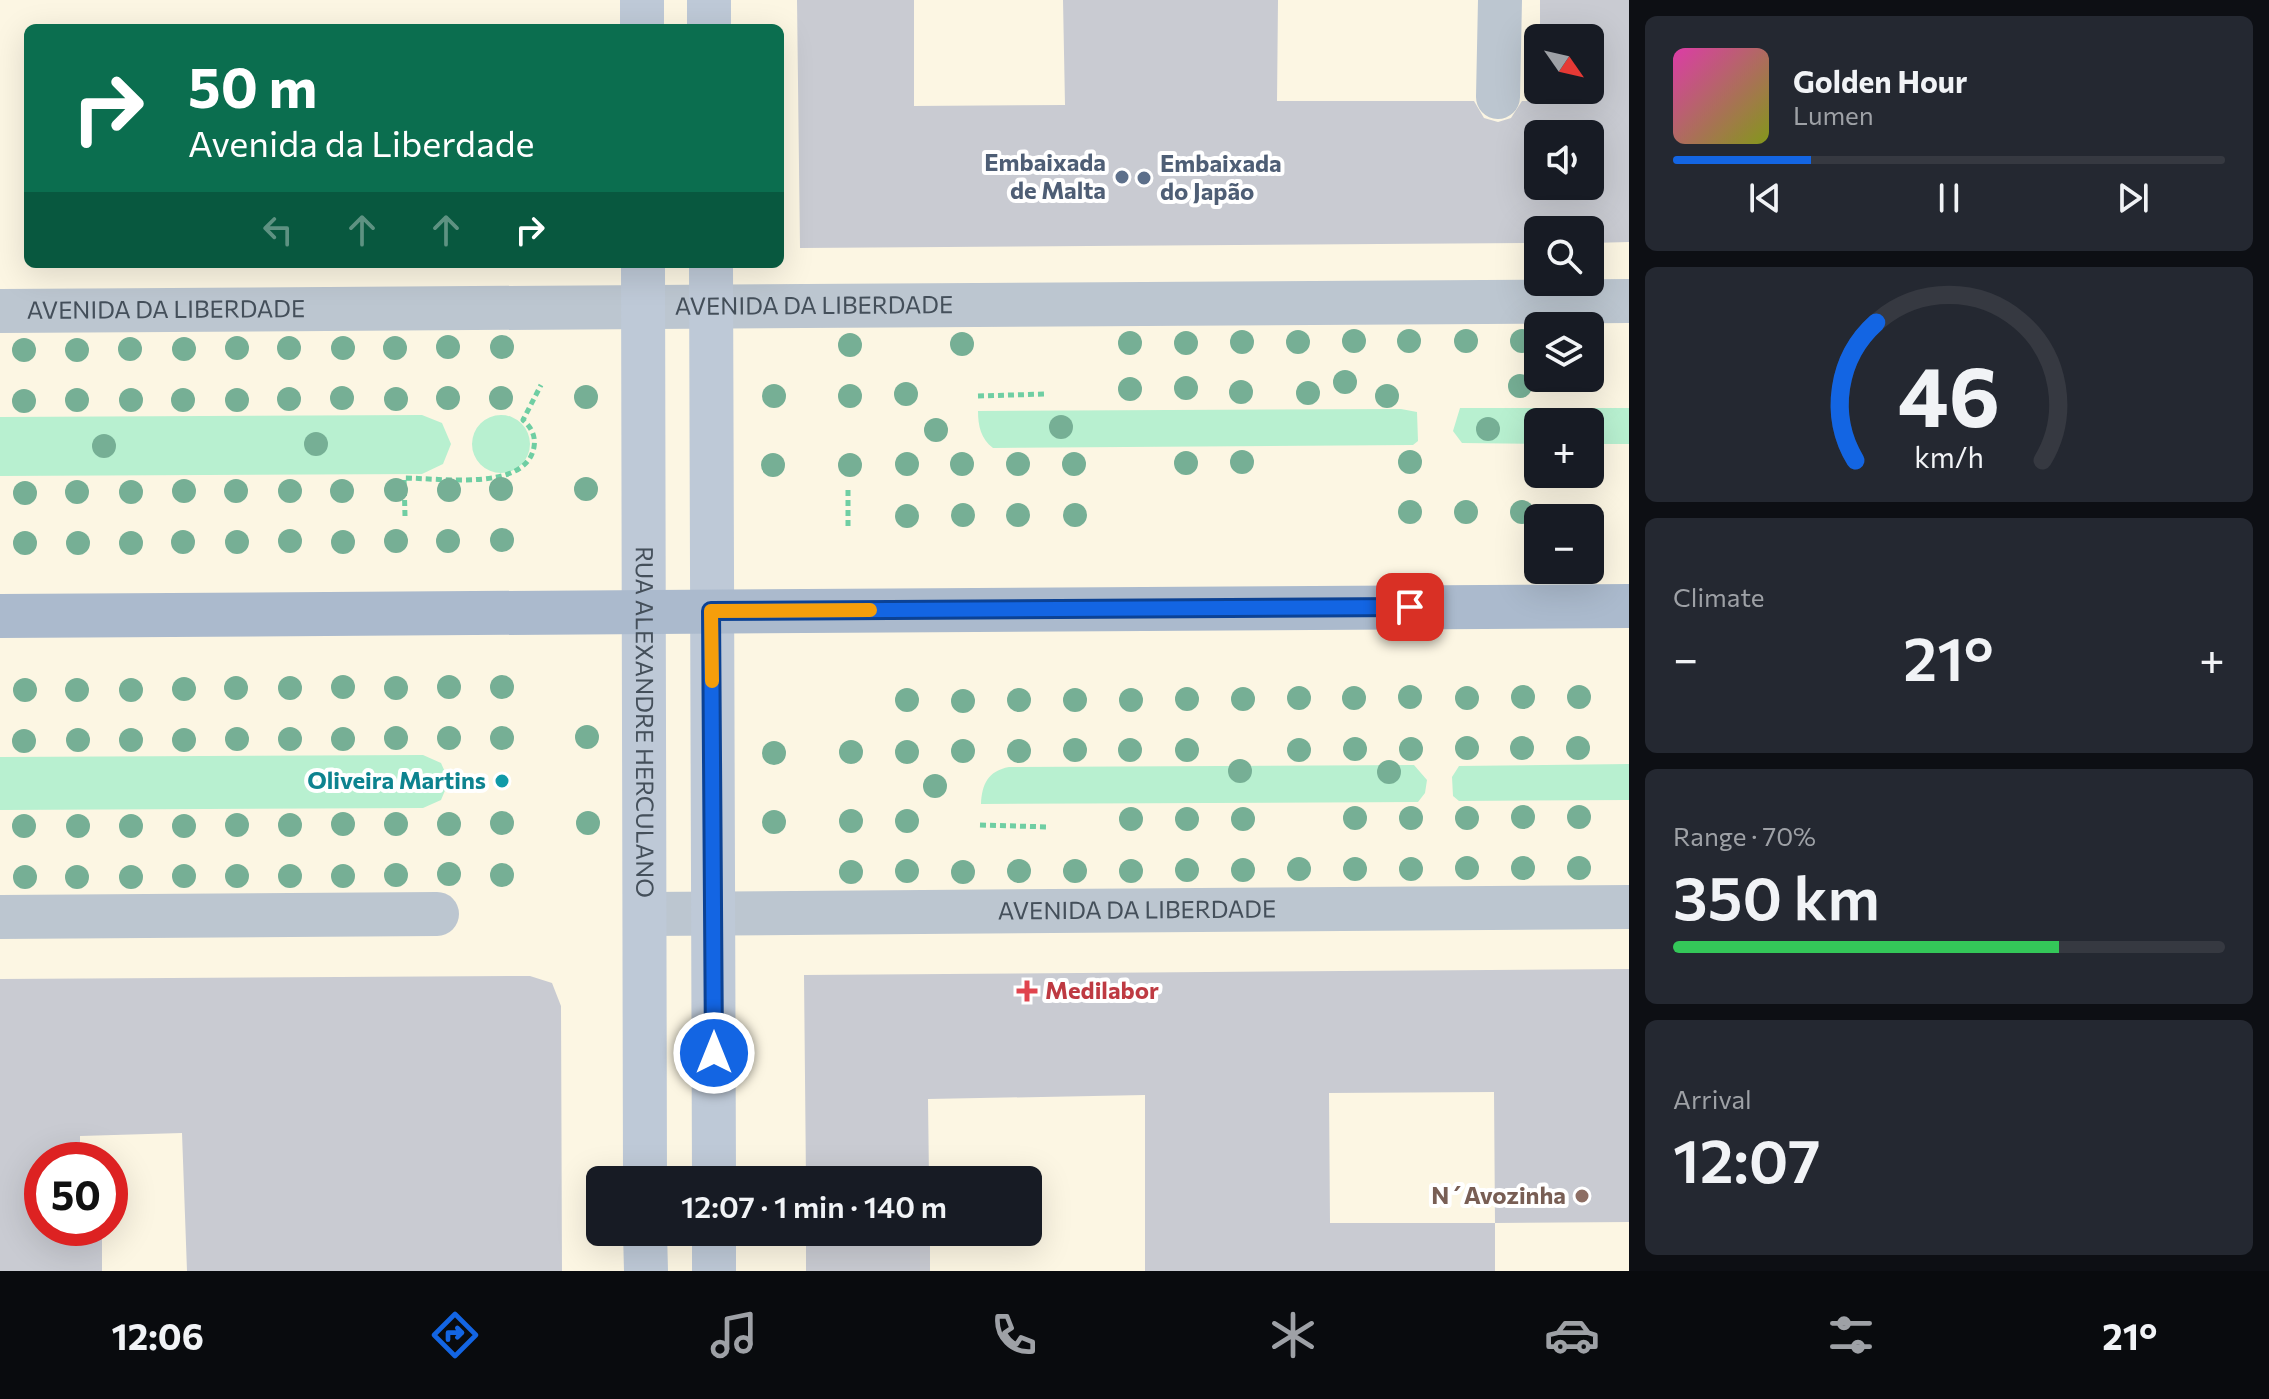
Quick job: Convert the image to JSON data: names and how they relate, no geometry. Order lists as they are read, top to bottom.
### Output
{
  "streets": {
    "main road": ["RUA ALEXANDRE HERCULANO"],
    "street": ["AVENIDA DA LIBERDADE"]
  },
  "crossings": [
    ["AVENIDA DA LIBERDADE", "RUA ALEXANDRE HERCULANO"]
  ],
  "places": {
    "other": [
      "Embaixada de Malta",
      "Embaixada do Japão",
      "Oliveira Martins",
      "N´Avozinha"
    ],
    "health": ["Medilabor"]
  },
  "north": "bottom right",
  "page": {
    "map_buttons": ["+", "−"],
    "turn": ["50 m", "Avenida da Liberdade"],
    "song": ["Golden Hour", "Lumen"],
    "tile": [
      "Climate",
      ["Range · 70%", "350 km"],
      ["Arrival", "12:07"]
    ],
    "heat": ["−", "21°", "+"],
    "limit": "50",
    "trip": "12:07 · 1 min · 140 m",
    "tabs": ["12:06", "21°"],
    "gauge": ["46", "km/h"]
  }
}
